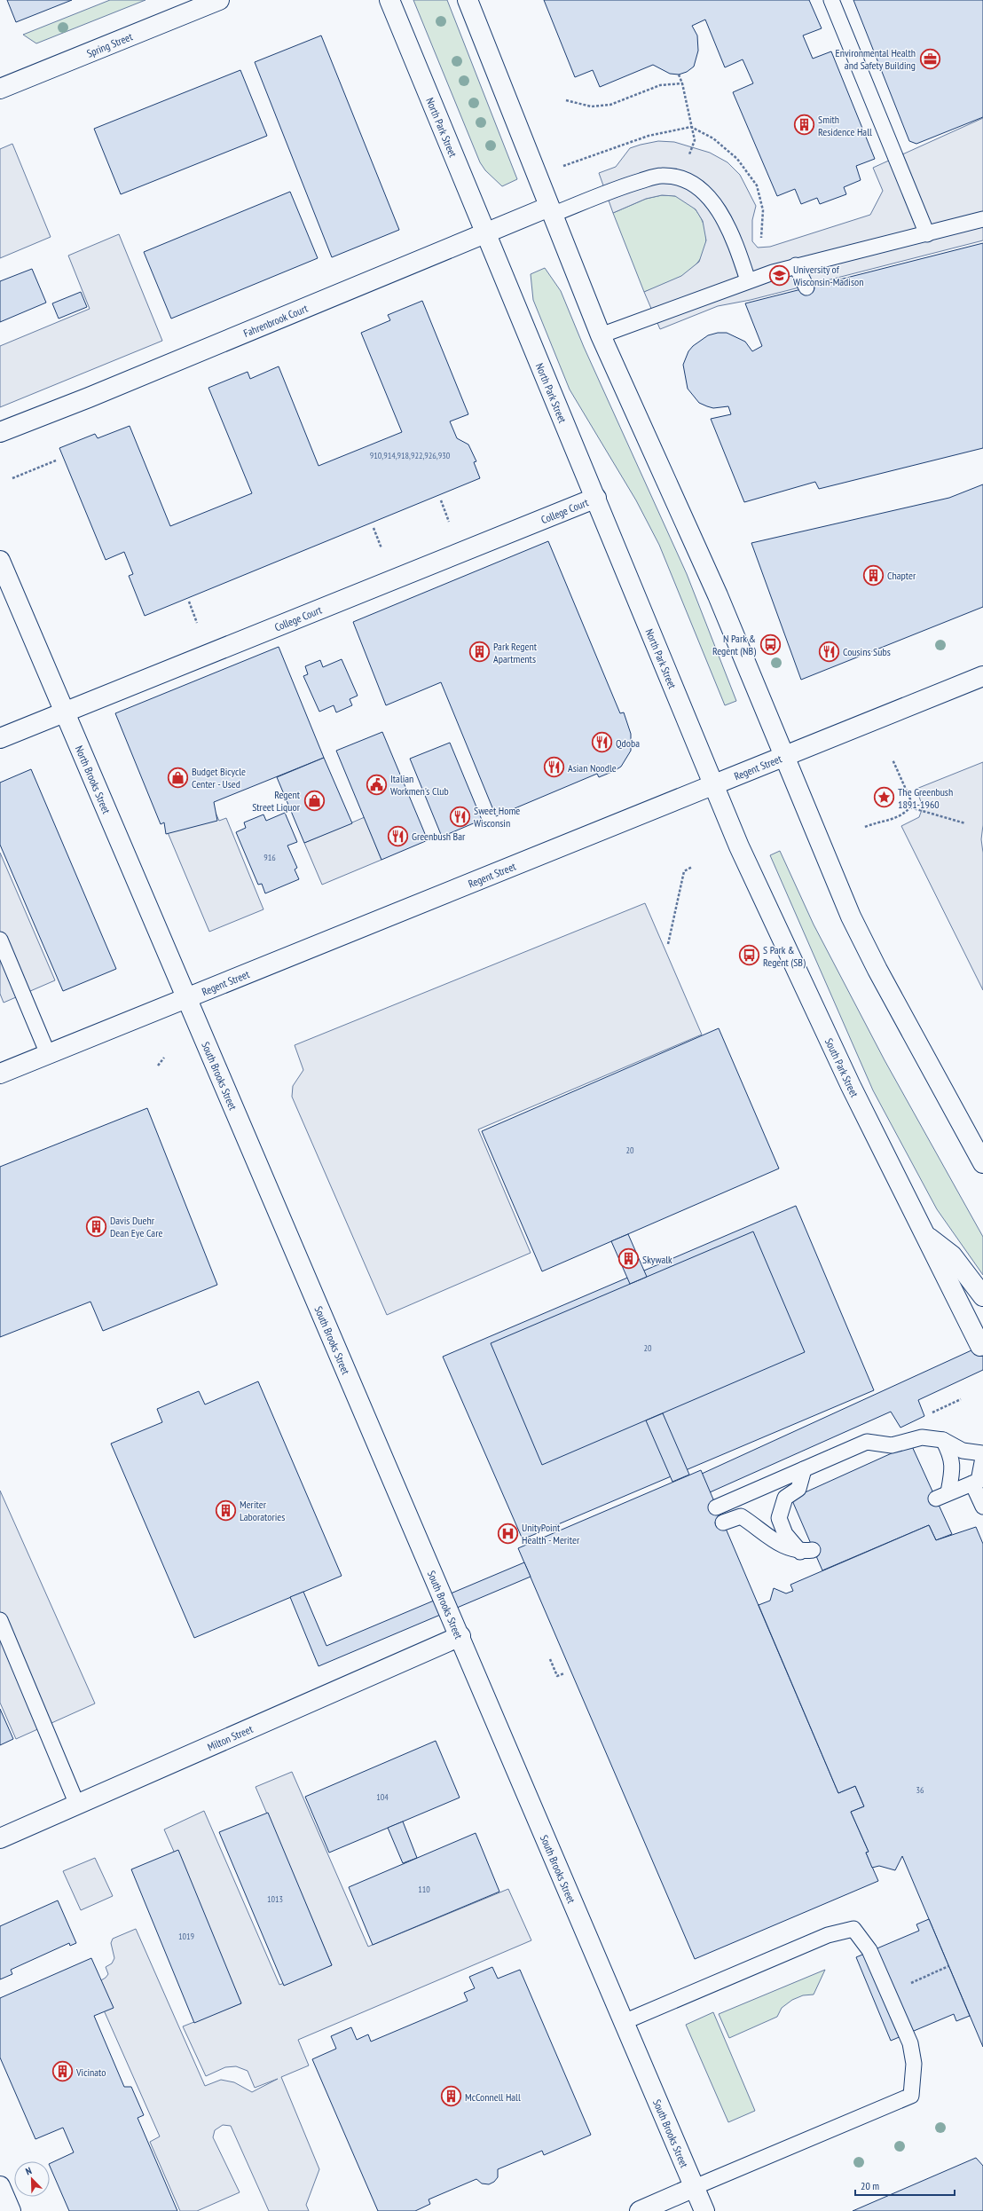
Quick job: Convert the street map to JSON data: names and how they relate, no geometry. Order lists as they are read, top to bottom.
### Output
{
  "streets": {
    "main road": [
      "Spring Street",
      "North Park Street",
      "Fahrenbrook Court",
      "College Court",
      "Regent Street",
      "North Brooks Street",
      "South Park Street",
      "South Brooks Street",
      "Milton Street"
    ]
  },
  "crossings": [
    ["North Park Street", "Fahrenbrook Court"],
    ["North Park Street", "College Court"],
    ["North Park Street", "Regent Street"],
    ["North Park Street", "South Park Street"],
    ["College Court", "North Brooks Street"],
    ["Regent Street", "North Brooks Street"],
    ["Regent Street", "South Park Street"],
    ["Regent Street", "South Brooks Street"],
    ["North Brooks Street", "South Brooks Street"],
    ["South Brooks Street", "Milton Street"]
  ],
  "places": {
    "office": ["Environmental Health and Safety Building"],
    "building": [
      "Smith Residence Hall",
      "Chapter",
      "Park Regent Apartments",
      "Davis Duehr Dean Eye Care",
      "Skywalk",
      "Meriter Laboratories",
      "Vicinato",
      "McConnell Hall"
    ],
    "school or university": ["University of Wisconsin-Madison"],
    "bus stop": ["N Park & Regent (NB)", "S Park & Regent (SB)"],
    "restaurant": [
      "Cousins Subs",
      "Qdoba",
      "Asian Noodle",
      "Sweet Home Wisconsin",
      "Greenbush Bar"
    ],
    "shop": ["Budget Bicycle Center - Used", "Regent Street Liquor"],
    "public building": ["Italian Workmen's Club"],
    "place": ["The Greenbush 1891-1960"],
    "hospital": ["UnityPoint Health - Meriter"]
  },
  "house_numbers": [
    "910,914,918,922,926,930",
    "916",
    "20",
    "20",
    "36",
    "104",
    "110",
    "1013",
    "1019"
  ],
  "scale_bar": "20 m",
  "north": "top left"
}
